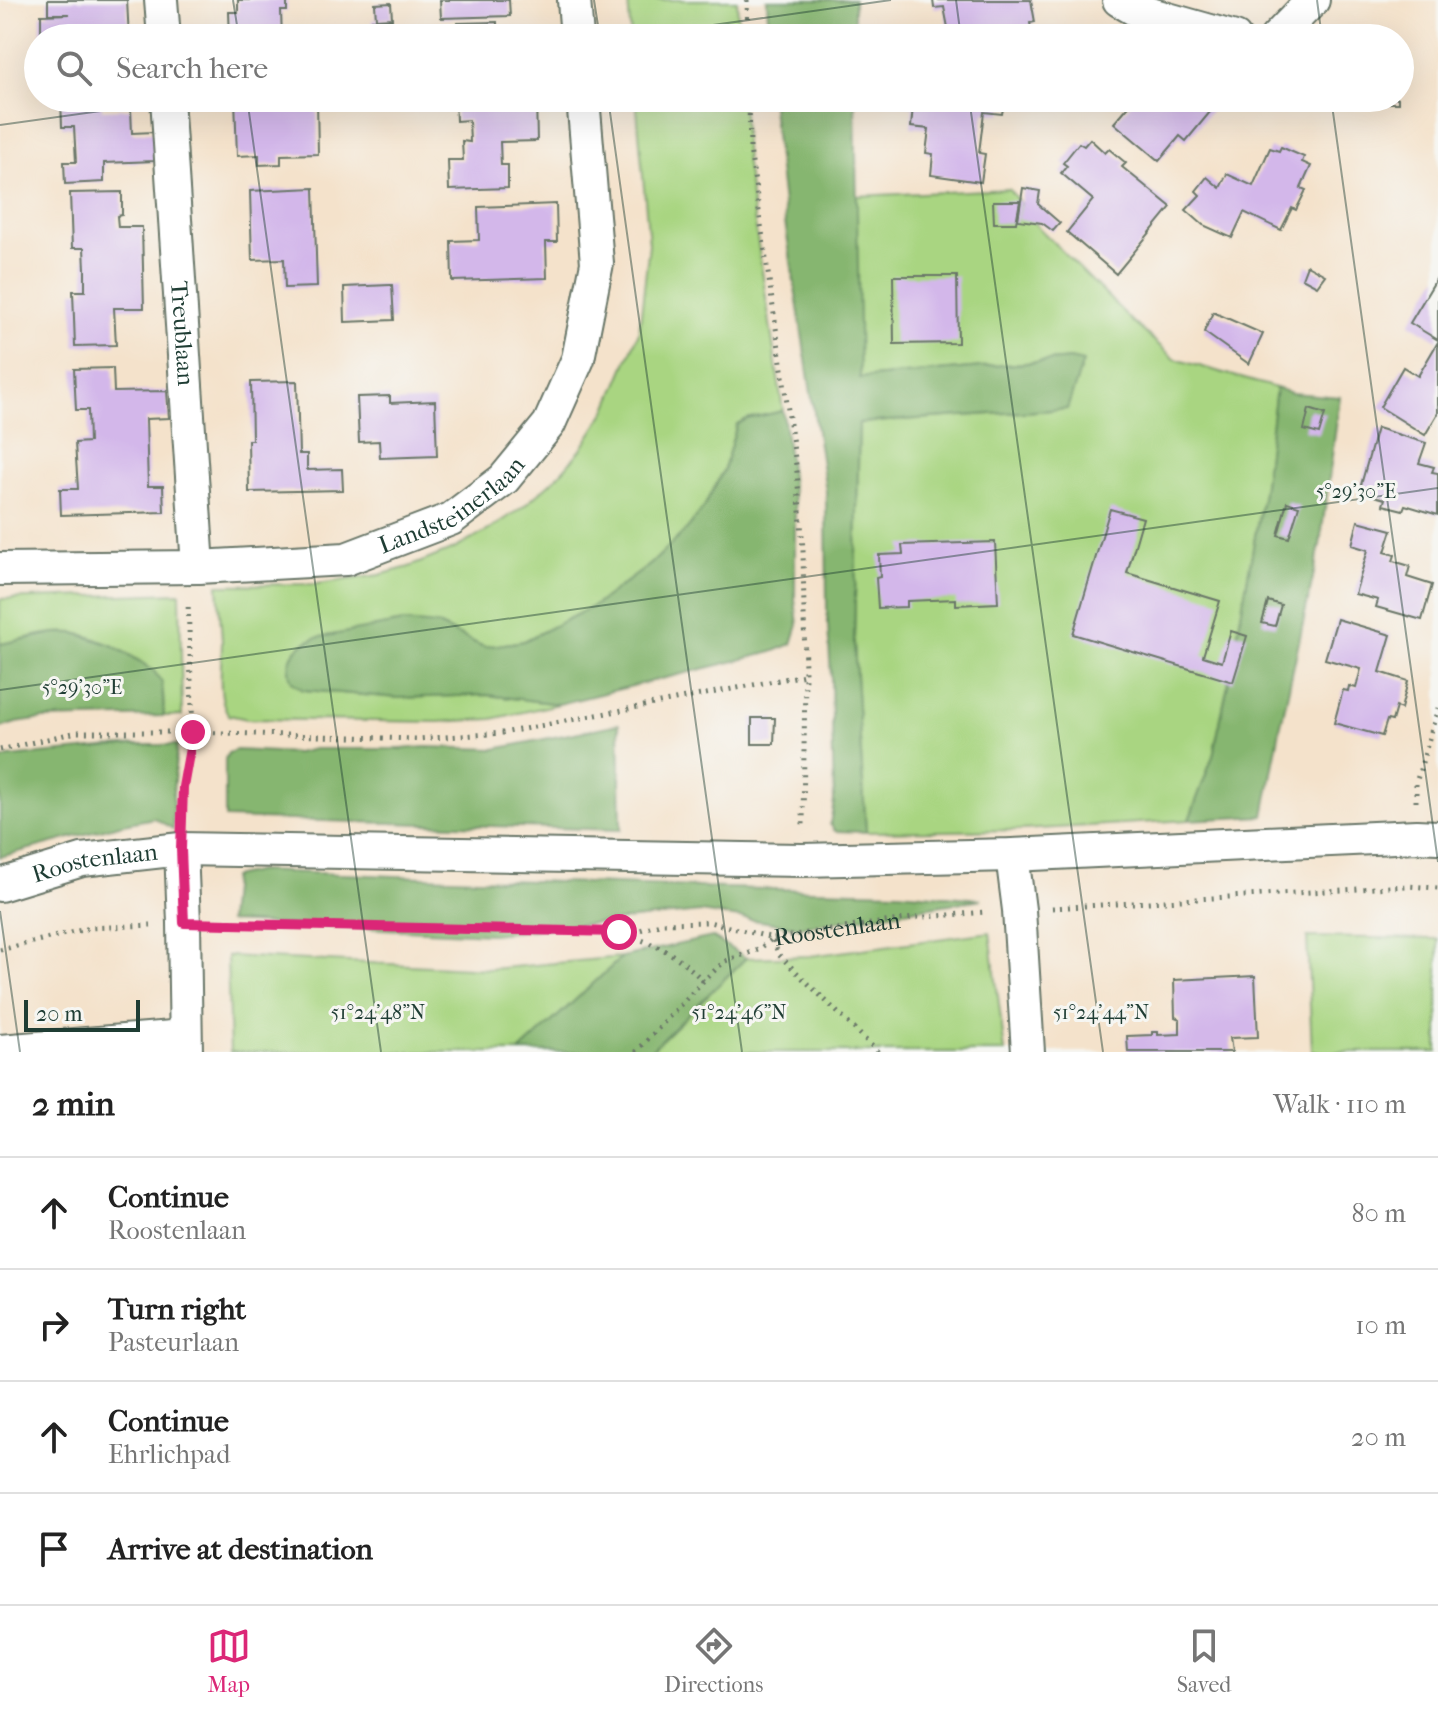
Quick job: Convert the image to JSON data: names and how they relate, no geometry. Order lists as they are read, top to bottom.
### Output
{
  "streets": {
    "street": ["Treublaan", "Landsteinerlaan", "Roostenlaan"]
  },
  "crossings": [
    ["Treublaan", "Landsteinerlaan"]
  ],
  "scale_bar": "20 m",
  "page": {
    "search": "Search here",
    "scale": "20 m",
    "heading": ["2 min", "Walk · 110 m"],
    "list": [
      ["Continue", "Roostenlaan", "80 m"],
      ["Turn right", "Pasteurlaan", "10 m"],
      ["Continue", "Ehrlichpad", "20 m"],
      "Arrive at destination"
    ],
    "nav": ["Map", "Directions", "Saved"]
  },
  "coordinates": [
    "5°29'30\"E",
    "51°24'48\"N",
    "51°24'46\"N",
    "51°24'44\"N"
  ]
}
